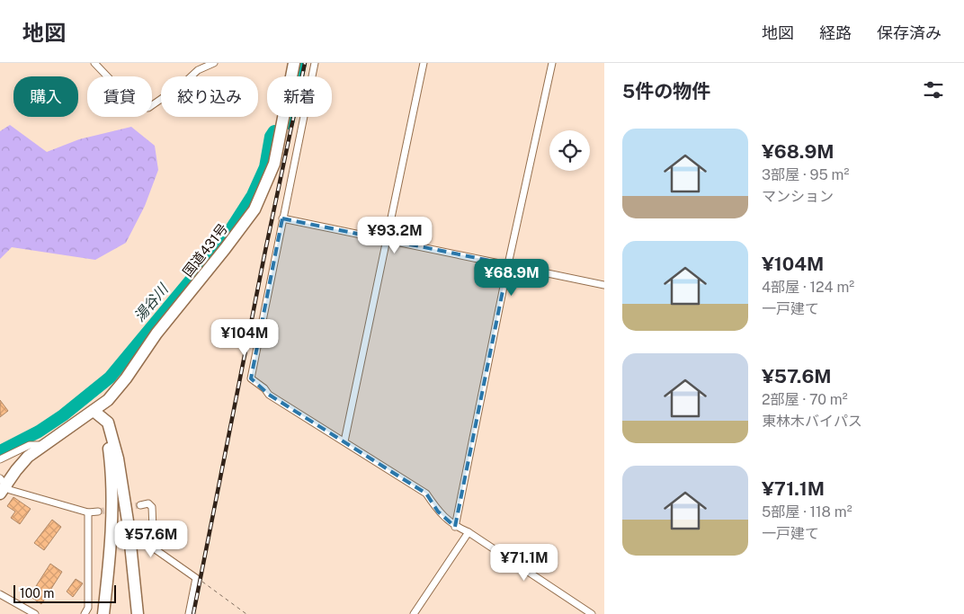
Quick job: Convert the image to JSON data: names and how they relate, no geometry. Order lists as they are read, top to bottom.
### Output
{
  "streets": {
    "highway": ["国道431号"]
  },
  "water": ["湯谷川"],
  "scale_bar": "100 m",
  "page": {
    "header": "地図",
    "nav": ["地図", "経路", "保存済み"],
    "heading": "5件の物件",
    "chip": [
      "購入",
      "賃貸",
      "絞り込み",
      "新着"
    ],
    "list": [
      {
        "name": "¥68.9M",
        "note": "3部屋 · 95 m² · マンション"
      },
      {
        "name": "¥104M",
        "note": "4部屋 · 124 m² · 一戸建て"
      },
      {
        "name": "¥57.6M",
        "note": "2部屋 · 70 m² · 東林木バイパス"
      },
      {
        "name": "¥71.1M",
        "note": "5部屋 · 118 m² · 一戸建て"
      }
    ],
    "price": [
      "¥93.2M",
      "¥68.9M",
      "¥104M",
      "¥57.6M",
      "¥71.1M"
    ],
    "scale": "100 m"
  }
}
